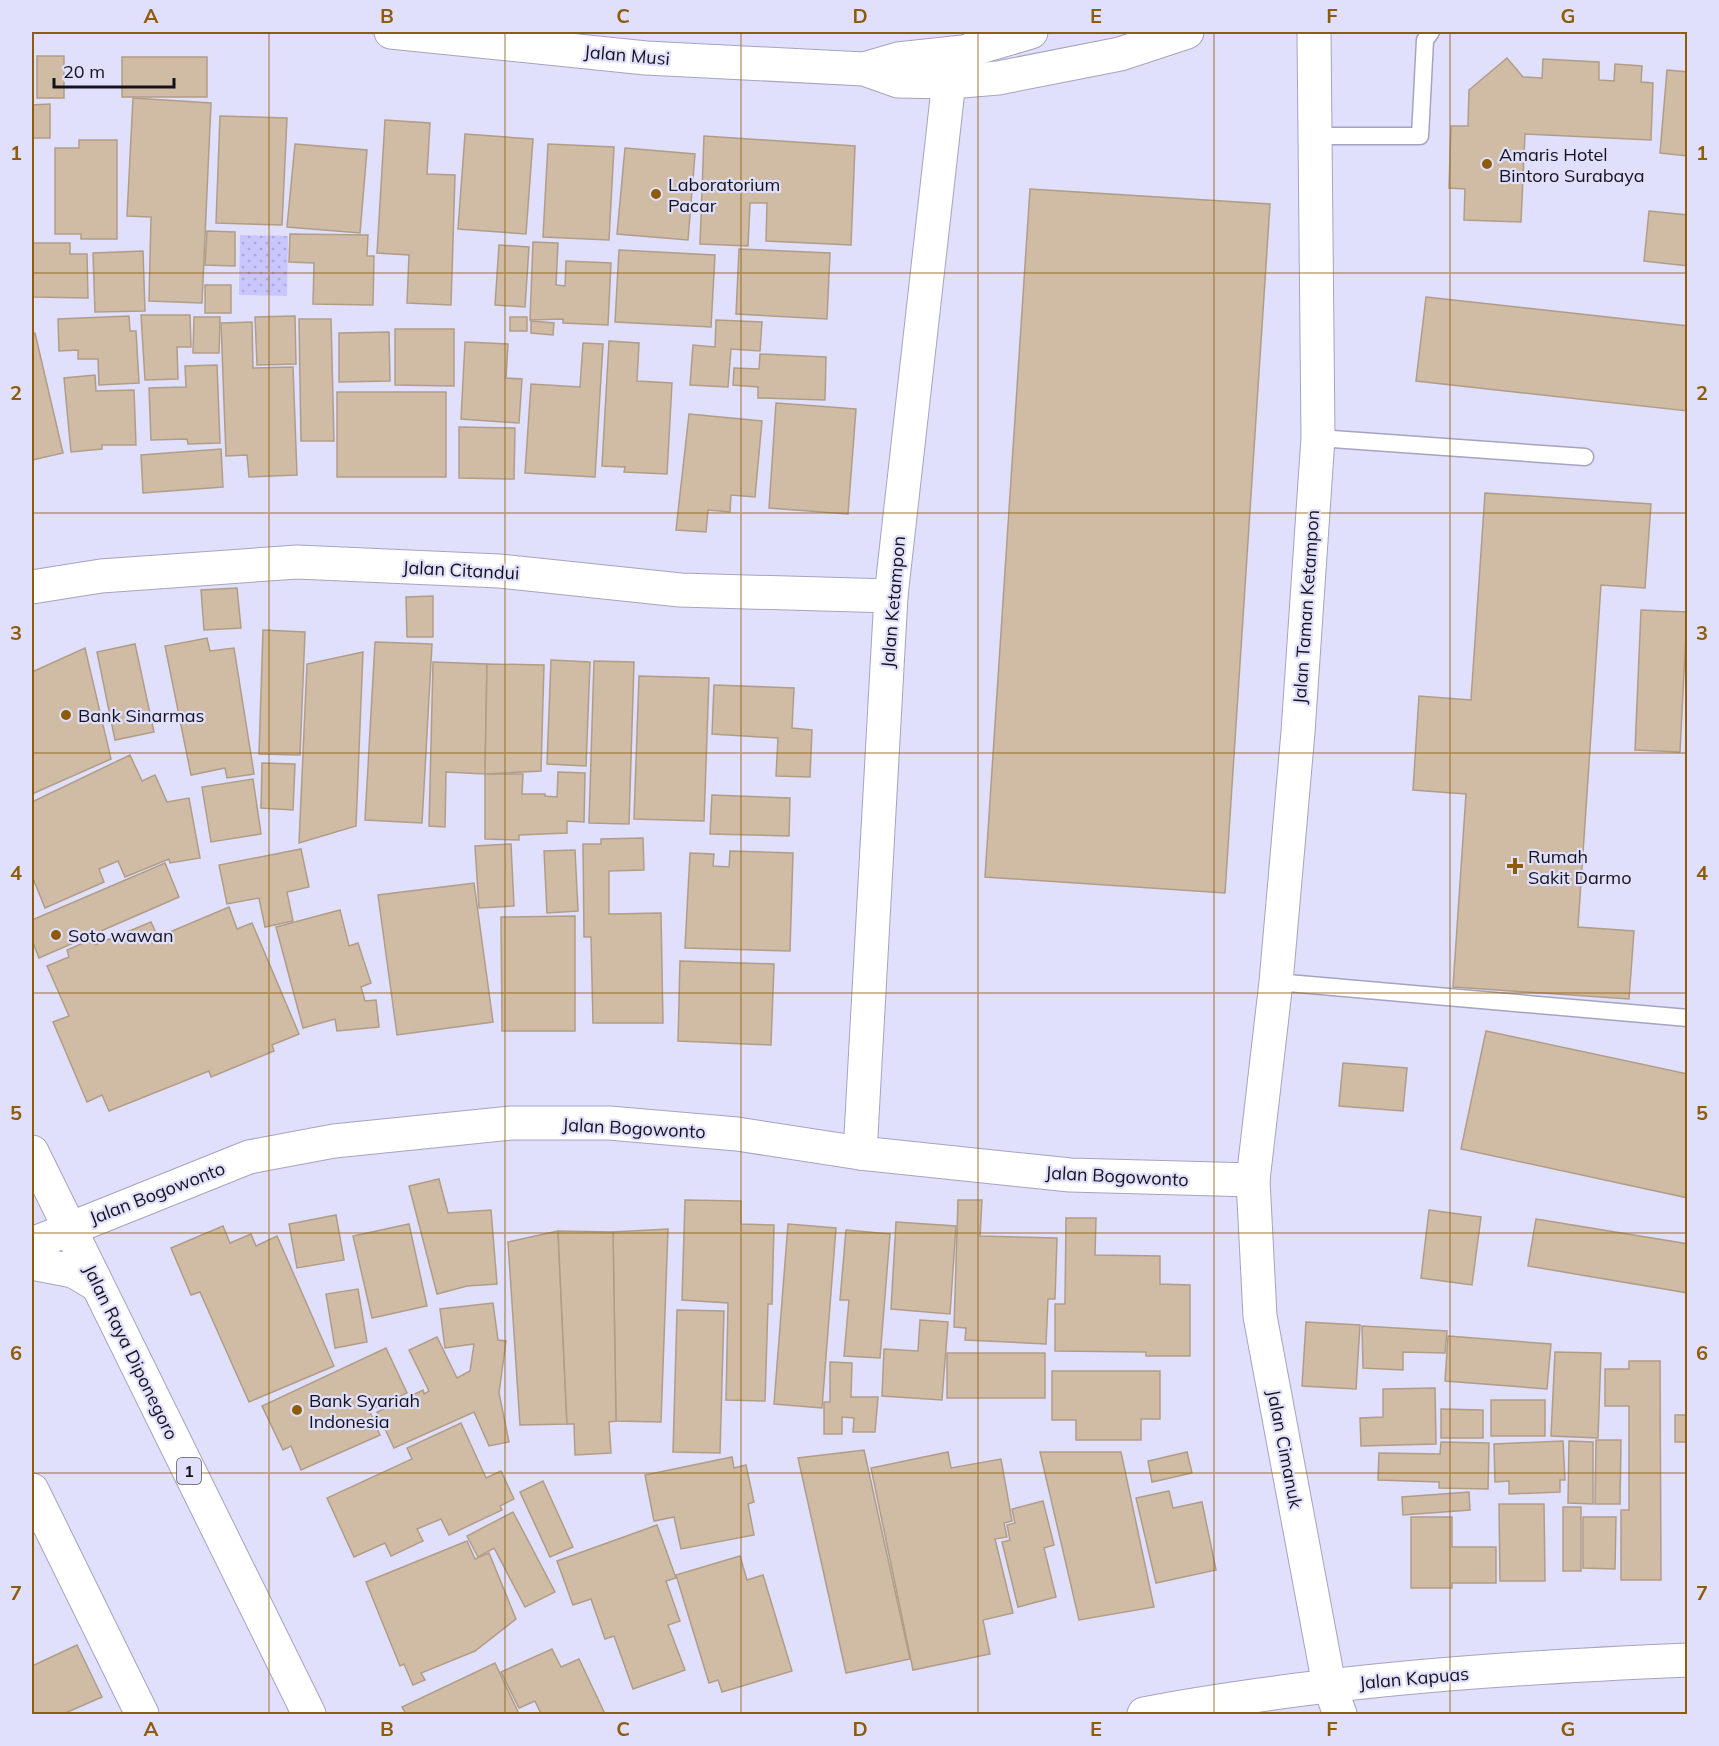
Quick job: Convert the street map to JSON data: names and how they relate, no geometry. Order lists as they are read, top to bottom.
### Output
{
  "streets": {
    "main road": [
      "Jalan Musi",
      "Jalan Citandui",
      "Jalan Ketampon",
      "Jalan Taman Ketampon",
      "Jalan Bogowonto",
      "Jalan Raya Diponegoro",
      "Jalan Cimanuk",
      "1",
      "Jalan Kapuas"
    ]
  },
  "crossings": [
    ["Jalan Musi", "Jalan Ketampon"],
    ["Jalan Citandui", "Jalan Ketampon"],
    ["Jalan Ketampon", "Jalan Bogowonto"],
    ["Jalan Taman Ketampon", "Jalan Bogowonto"],
    ["Jalan Taman Ketampon", "Jalan Cimanuk"],
    ["Jalan Bogowonto", "Jalan Raya Diponegoro"],
    ["Jalan Bogowonto", "Jalan Cimanuk"],
    ["Jalan Cimanuk", "Jalan Kapuas"]
  ],
  "places": {
    "other": [
      "Amaris Hotel Bintoro Surabaya",
      "Laboratorium Pacar",
      "Bank Sinarmas",
      "Soto wawan",
      "Bank Syariah Indonesia"
    ],
    "health": ["Rumah Sakit Darmo"]
  },
  "scale_bar": "20 m",
  "grid": {
    "columns": [
      "A",
      "B",
      "C",
      "D",
      "E",
      "F",
      "G"
    ],
    "rows": [
      "1",
      "2",
      "3",
      "4",
      "5",
      "6",
      "7"
    ]
  }
}
